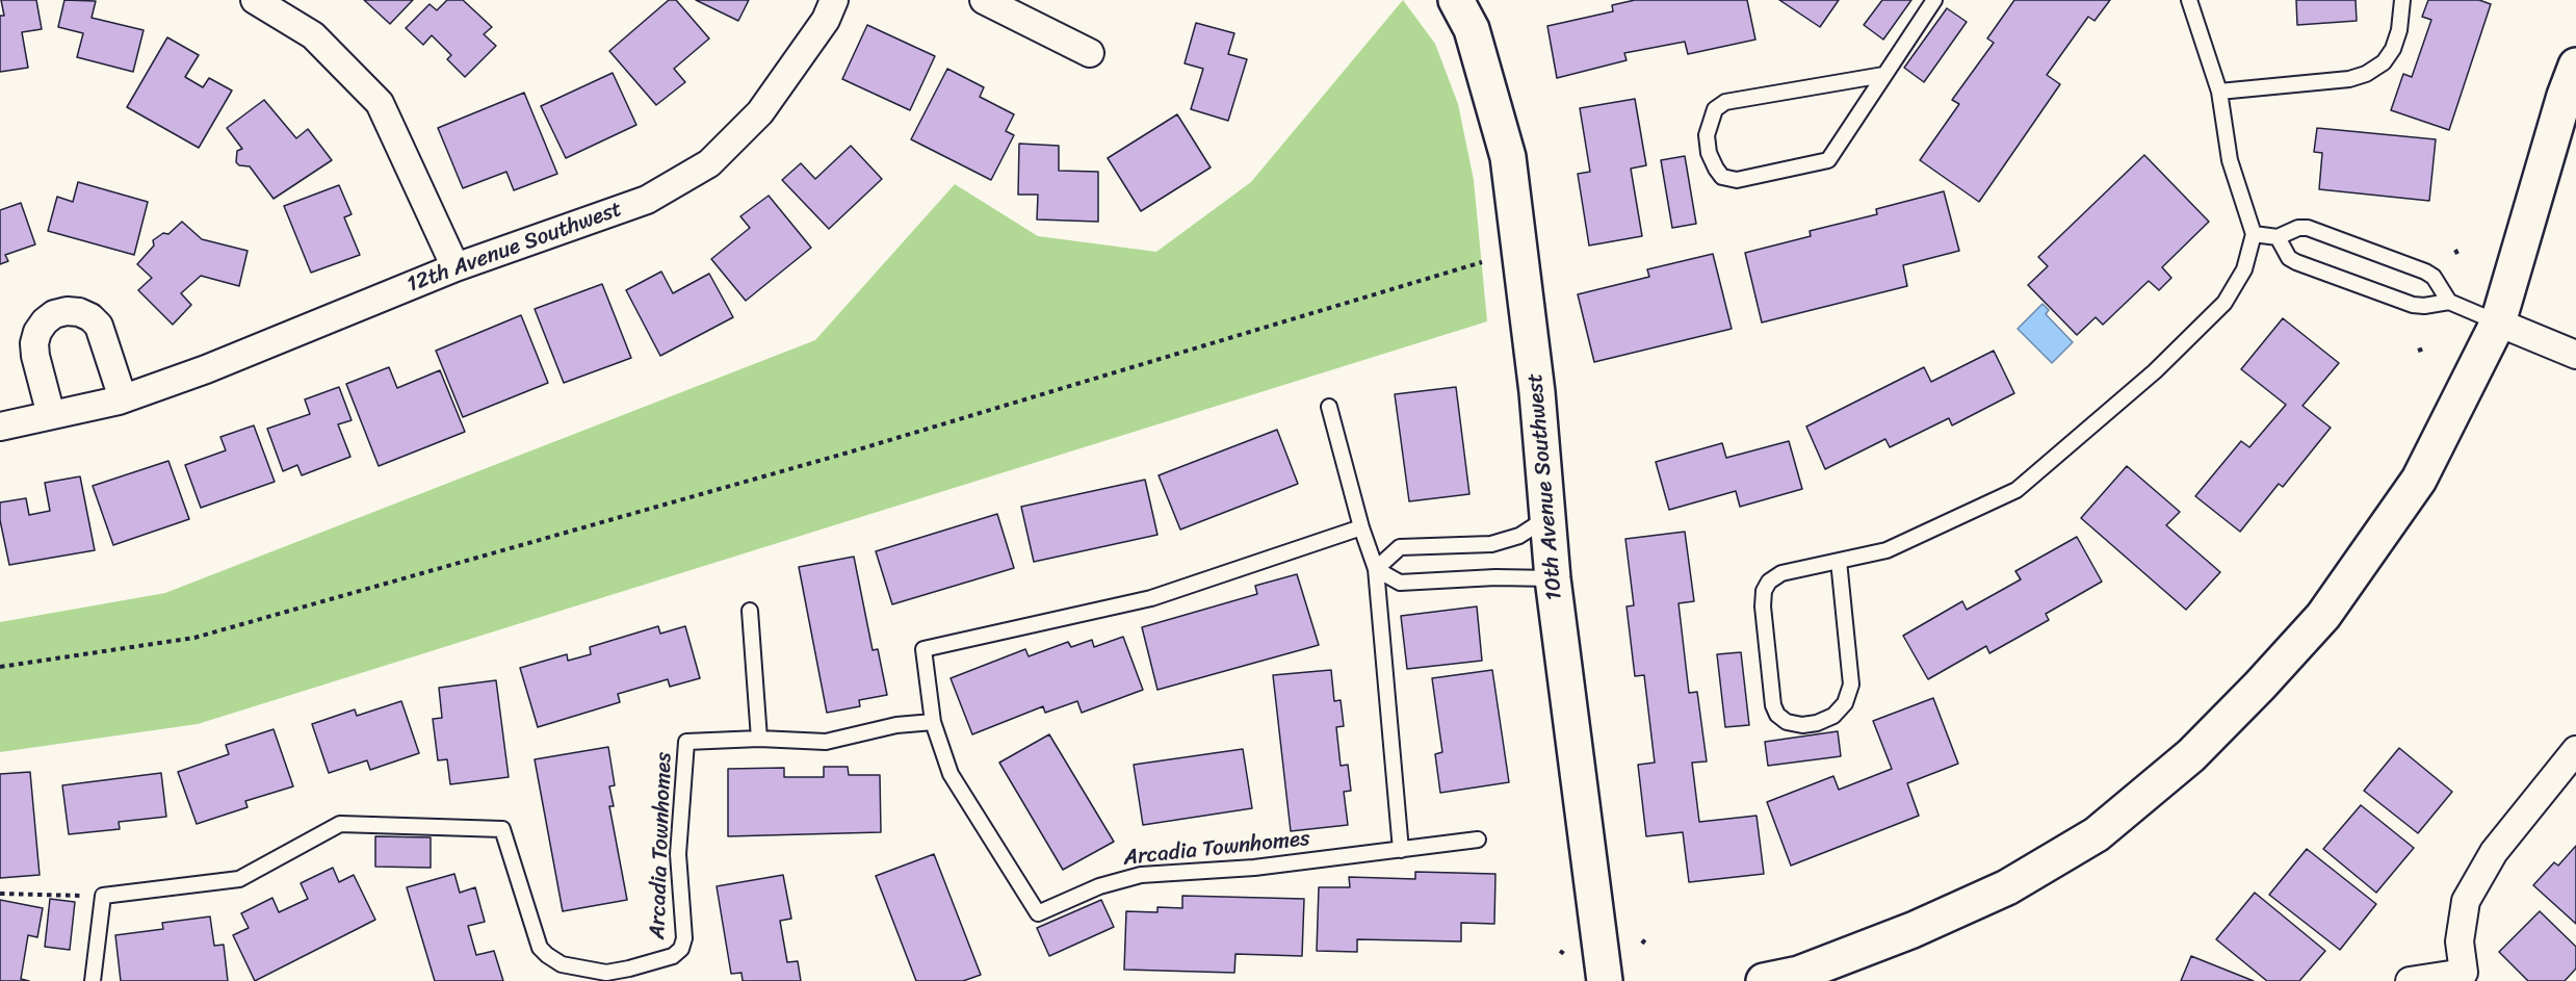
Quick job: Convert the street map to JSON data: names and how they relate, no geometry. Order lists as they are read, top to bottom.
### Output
{
  "streets": {
    "main road": ["10th Avenue Southwest"],
    "street": ["12th Avenue Southwest"],
    "lane": ["Arcadia Townhomes"]
  }
}
